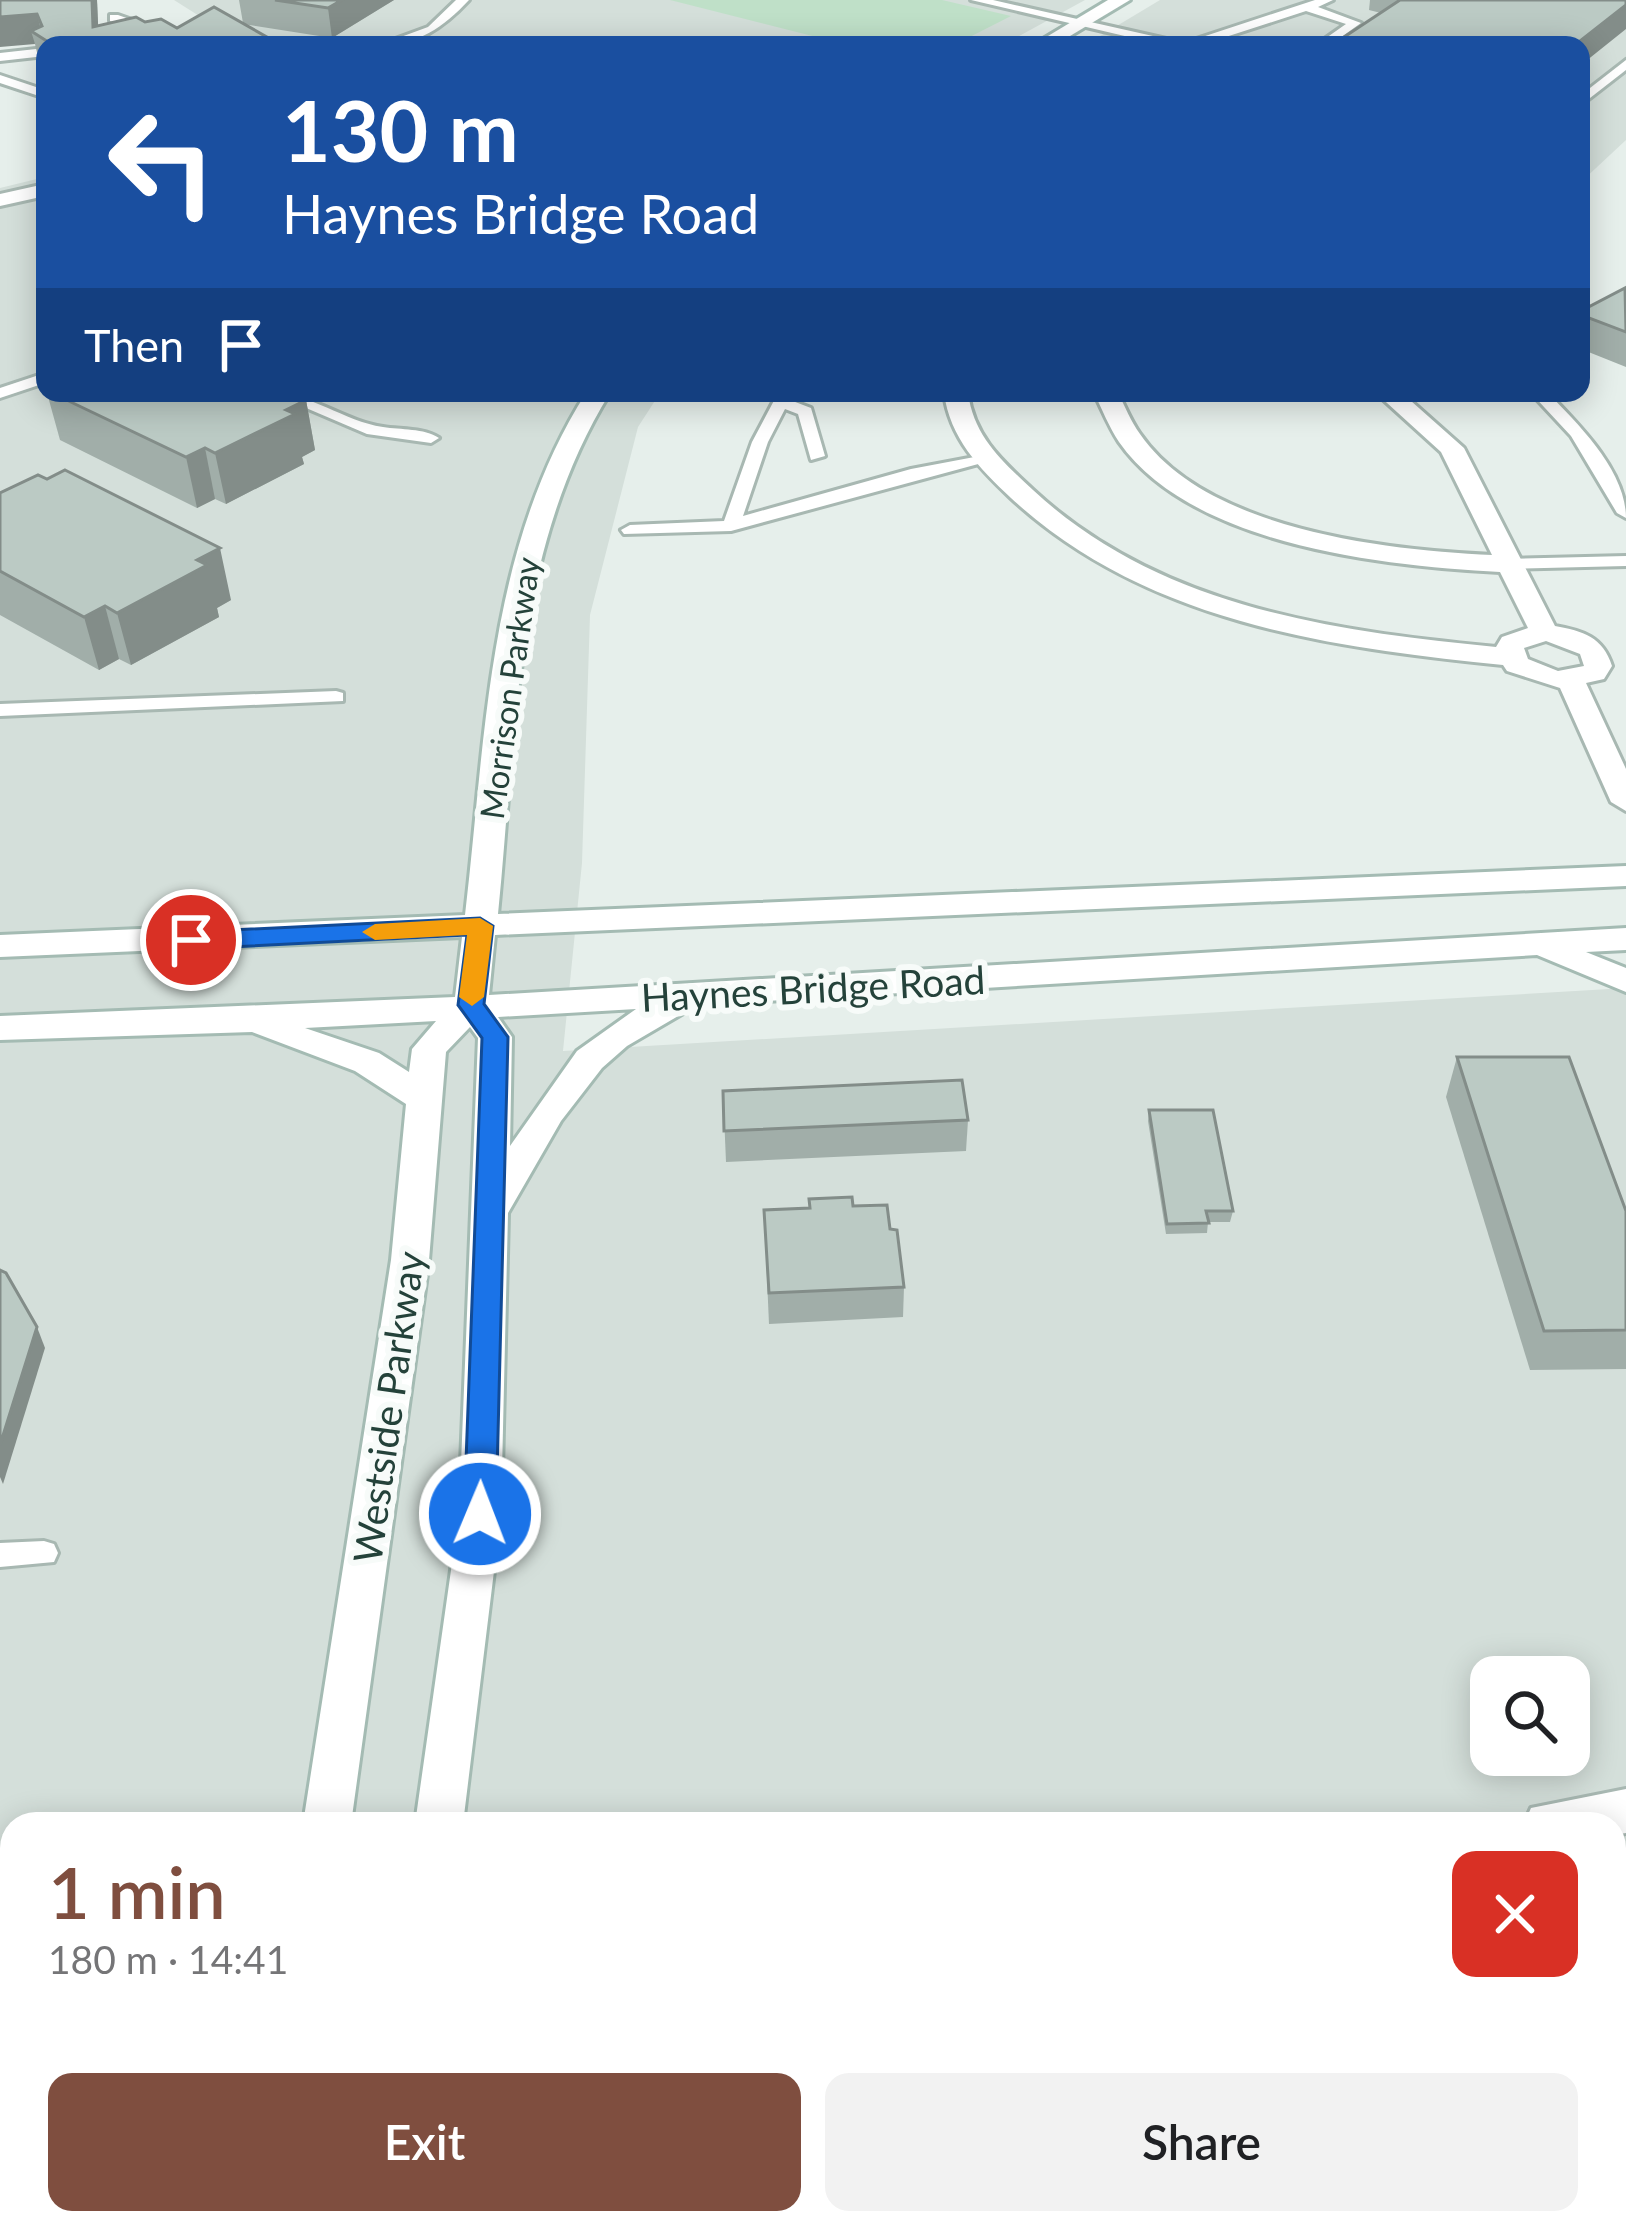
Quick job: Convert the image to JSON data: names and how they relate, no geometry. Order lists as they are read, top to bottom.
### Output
{
  "streets": {
    "main road": ["Morrison Parkway", "Haynes Bridge Road", "Westside Parkway"]
  },
  "crossings": [
    ["Morrison Parkway", "Haynes Bridge Road"],
    ["Haynes Bridge Road", "Westside Parkway"]
  ],
  "page": {
    "turn": ["130 m", "Haynes Bridge Road"],
    "then": "Then",
    "heading": ["1 min", "180 m · 14:41"],
    "buttons": ["Exit", "Share"]
  }
}
